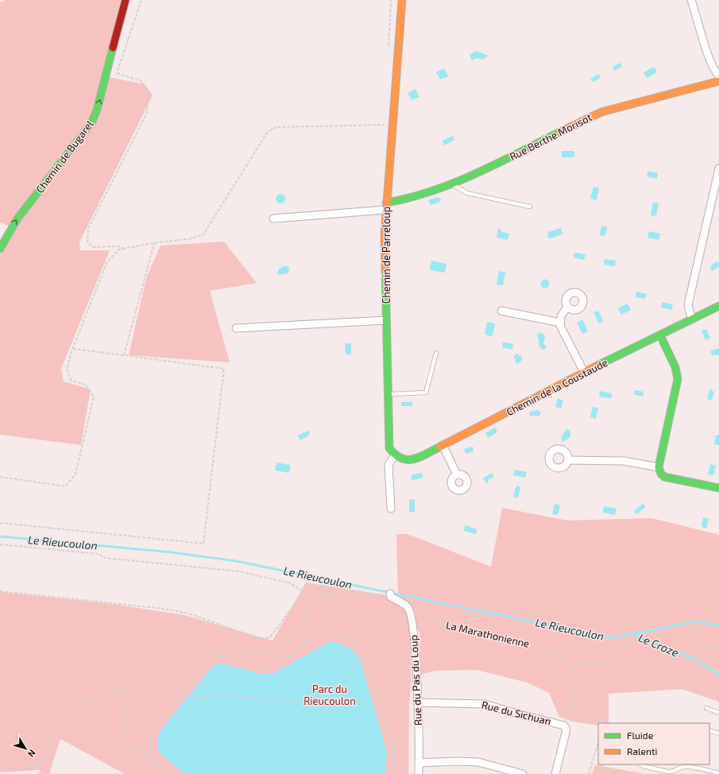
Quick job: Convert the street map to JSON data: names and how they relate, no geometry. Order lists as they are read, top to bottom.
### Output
{
  "streets": {
    "street": [
      "Rue Berthe Morisot",
      "Chemin de Bugarel",
      "Chemin de Parreloup",
      "Chemin de la Coustaude",
      "Rue du Pas du Loup",
      "Rue du Sichuan"
    ],
    "path": ["La Marathonienne"]
  },
  "crossings": [
    ["Rue Berthe Morisot", "Chemin de Parreloup"],
    ["Chemin de Parreloup", "Chemin de la Coustaude"],
    ["La Marathonienne", "Rue du Pas du Loup"],
    ["Rue du Pas du Loup", "Rue du Sichuan"]
  ],
  "one_way": ["Chemin de Bugarel"],
  "water": ["Le Rieucoulon", "Le Croze"],
  "parks": ["Parc du Rieucoulon"],
  "legend": ["Fluide", "Ralenti"],
  "north": "bottom right"
}
